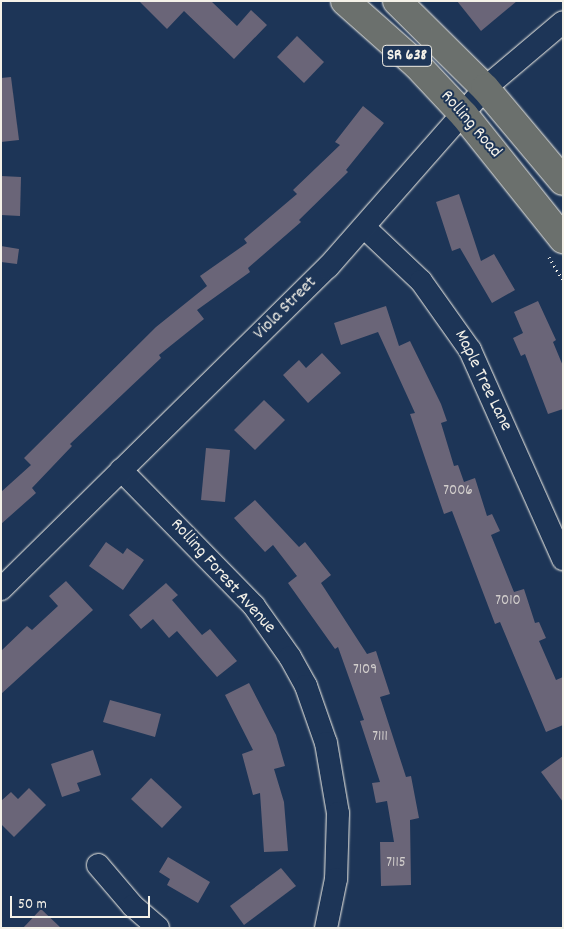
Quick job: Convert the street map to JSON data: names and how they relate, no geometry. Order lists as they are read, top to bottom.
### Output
{
  "streets": {
    "main road": ["SR 638", "Rolling Road"],
    "street": ["Viola Street", "Maple Tree Lane", "Rolling Forest Avenue"]
  },
  "crossings": [
    ["Rolling Road", "Viola Street"],
    ["Viola Street", "Maple Tree Lane"],
    ["Viola Street", "Rolling Forest Avenue"]
  ],
  "house_numbers": [
    "7006",
    "7010",
    "7109",
    "7111",
    "7115"
  ],
  "scale_bar": "50 m"
}
